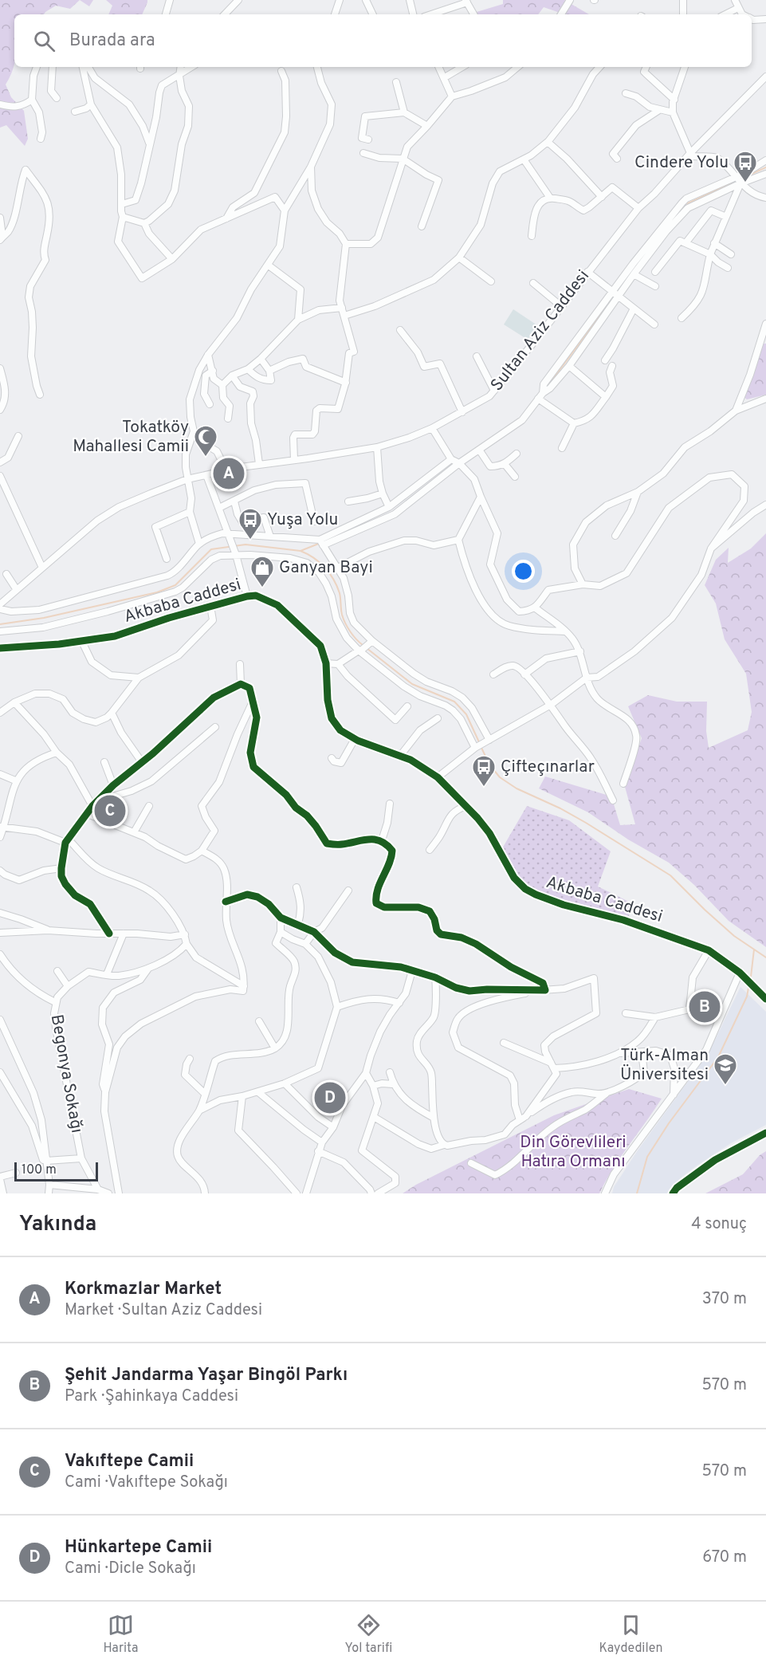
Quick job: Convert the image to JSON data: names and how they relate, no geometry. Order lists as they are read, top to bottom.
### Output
{
  "streets": {
    "main road": ["Akbaba Caddesi"],
    "street": ["Sultan Aziz Caddesi", "Begonya Sokağı"]
  },
  "parks": ["Din Görevlileri Hatıra Ormanı"],
  "places": {
    "bus stop": ["Cindere Yolu", "Yuşa Yolu", "Çifteçınarlar"],
    "mosque": ["Tokatköy Mahallesi Camii"],
    "shop": ["Ganyan Bayi"],
    "school or university": ["Türk-Alman Üniversitesi"]
  },
  "scale_bar": "100 m",
  "page": {
    "search": "Burada ara",
    "pins": [
      "A",
      "C",
      "B",
      "D"
    ],
    "scale": "100 m",
    "heading": ["Yakında", "4 sonuç"],
    "list": [
      {
        "mark": "A",
        "name": "Korkmazlar Market",
        "note": "Market · Sultan Aziz Caddesi",
        "value": "370 m"
      },
      {
        "mark": "B",
        "name": "Şehit Jandarma Yaşar Bingöl Parkı",
        "note": "Park · Şahinkaya Caddesi",
        "value": "570 m"
      },
      {
        "mark": "C",
        "name": "Vakıftepe Camii",
        "note": "Cami · Vakıftepe Sokağı",
        "value": "570 m"
      },
      {
        "mark": "D",
        "name": "Hünkartepe Camii",
        "note": "Cami · Dicle Sokağı",
        "value": "670 m"
      }
    ],
    "nav": ["Harita", "Yol tarifi", "Kaydedilen"]
  }
}
